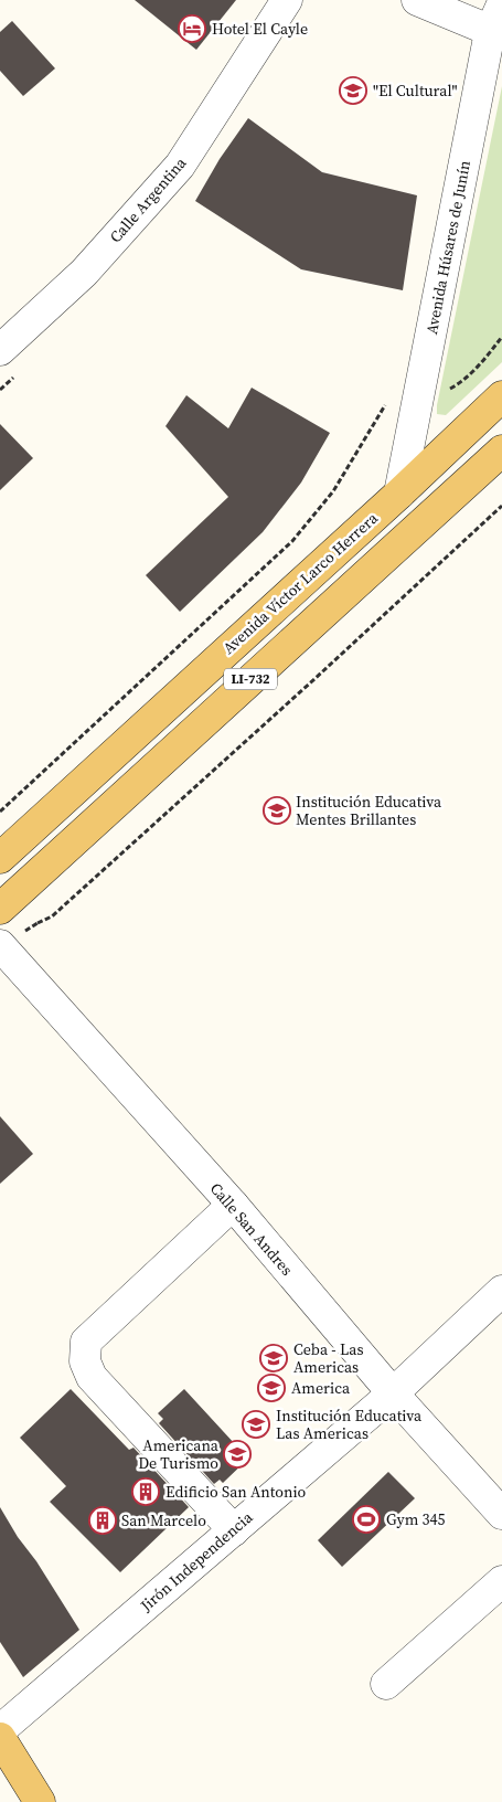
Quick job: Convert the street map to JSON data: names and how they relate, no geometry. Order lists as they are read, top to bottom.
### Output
{
  "streets": {
    "main road": ["Avenida Víctor Larco Herrera", "LI-732"],
    "street": [
      "Calle Argentina",
      "Avenida Húsares de Junín",
      "Calle San Andres",
      "Jirón Independencia"
    ]
  },
  "crossings": [
    ["Avenida Húsares de Junín", "Avenida Víctor Larco Herrera"],
    ["Calle San Andres", "Jirón Independencia"]
  ],
  "places": {
    "hotel": ["Hotel El Cayle"],
    "school or university": [
      "\"El Cultural\"",
      "Institución Educativa Mentes Brillantes",
      "Ceba - Las Americas",
      "America",
      "Institución Educativa Las Americas",
      "Americana De Turismo"
    ],
    "building": ["Edificio San Antonio", "San Marcelo"],
    "sports": ["Gym 345"]
  }
}
